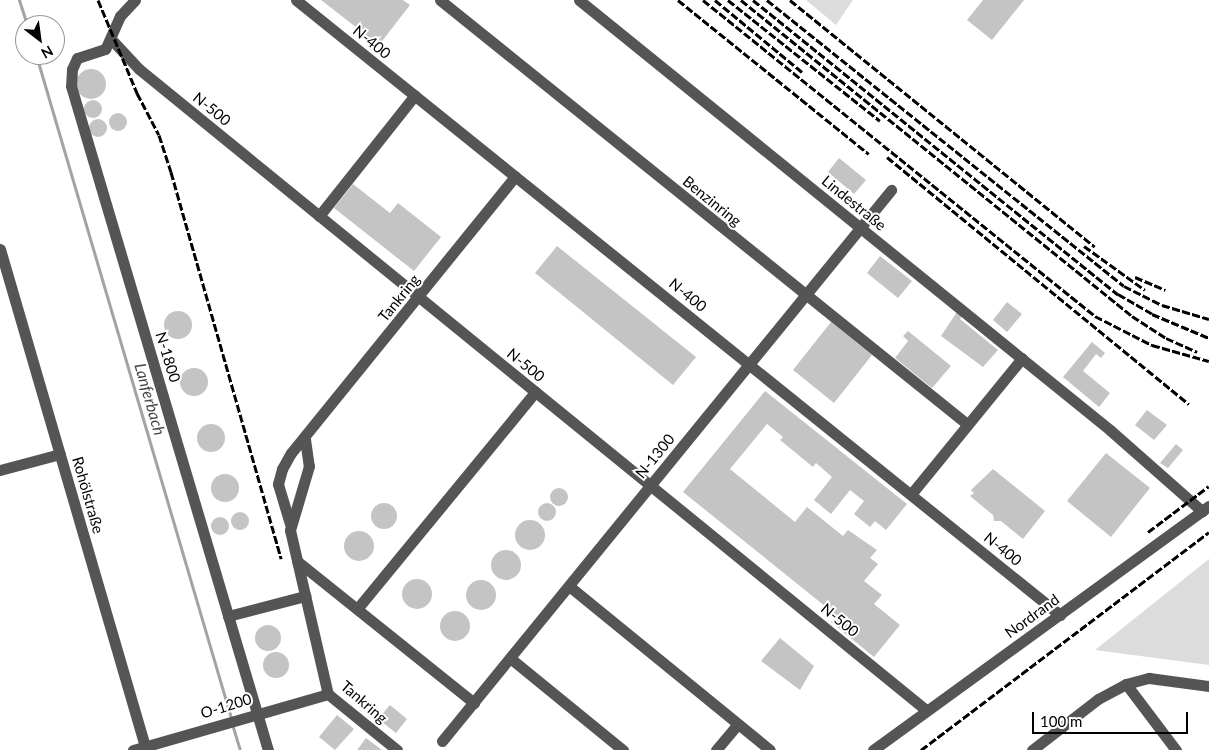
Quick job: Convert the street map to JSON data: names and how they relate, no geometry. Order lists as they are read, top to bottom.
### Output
{
  "streets": {
    "lane": [
      "N-400",
      "N-500",
      "Benzinring",
      "Lindestraße",
      "Tankring",
      "N-1800",
      "N-1300",
      "Rohölstraße",
      "Nordrand",
      "O-1200"
    ]
  },
  "crossings": [
    ["N-400", "Tankring"],
    ["N-400", "N-1300"],
    ["N-400", "Nordrand"],
    ["N-500", "Tankring"],
    ["N-500", "N-1800"],
    ["N-500", "N-1300"],
    ["N-500", "Nordrand"],
    ["Benzinring", "N-1300"],
    ["Lindestraße", "N-1300"],
    ["Lindestraße", "Nordrand"],
    ["Tankring", "O-1200"],
    ["N-1800", "O-1200"],
    ["Rohölstraße", "O-1200"]
  ],
  "water": ["Lanferbach"],
  "scale_bar": "100 m",
  "north": "bottom right"
}
